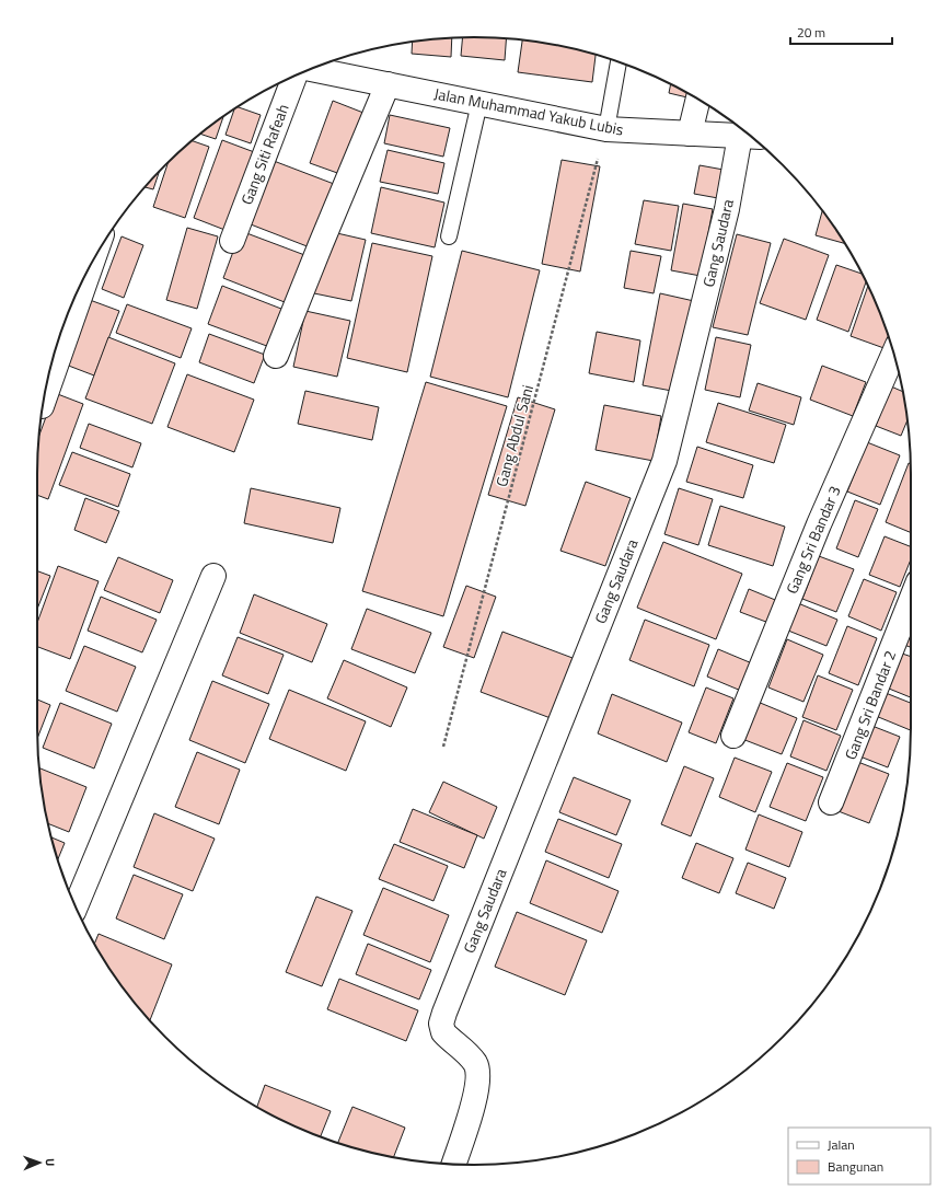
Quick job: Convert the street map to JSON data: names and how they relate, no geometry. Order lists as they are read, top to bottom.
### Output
{
  "streets": {
    "street": [
      "Jalan Muhammad Yakub Lubis",
      "Gang Siti Rafeah",
      "Gang Saudara",
      "Gang Sri Bandar 3",
      "Gang Sri Bandar 2"
    ],
    "path": ["Gang Abdul Sani"]
  },
  "crossings": [
    ["Jalan Muhammad Yakub Lubis", "Gang Saudara"],
    ["Jalan Muhammad Yakub Lubis", "Gang Abdul Sani"]
  ],
  "legend": ["Jalan", "Bangunan"],
  "scale_bar": "20 m",
  "north": "right"
}
